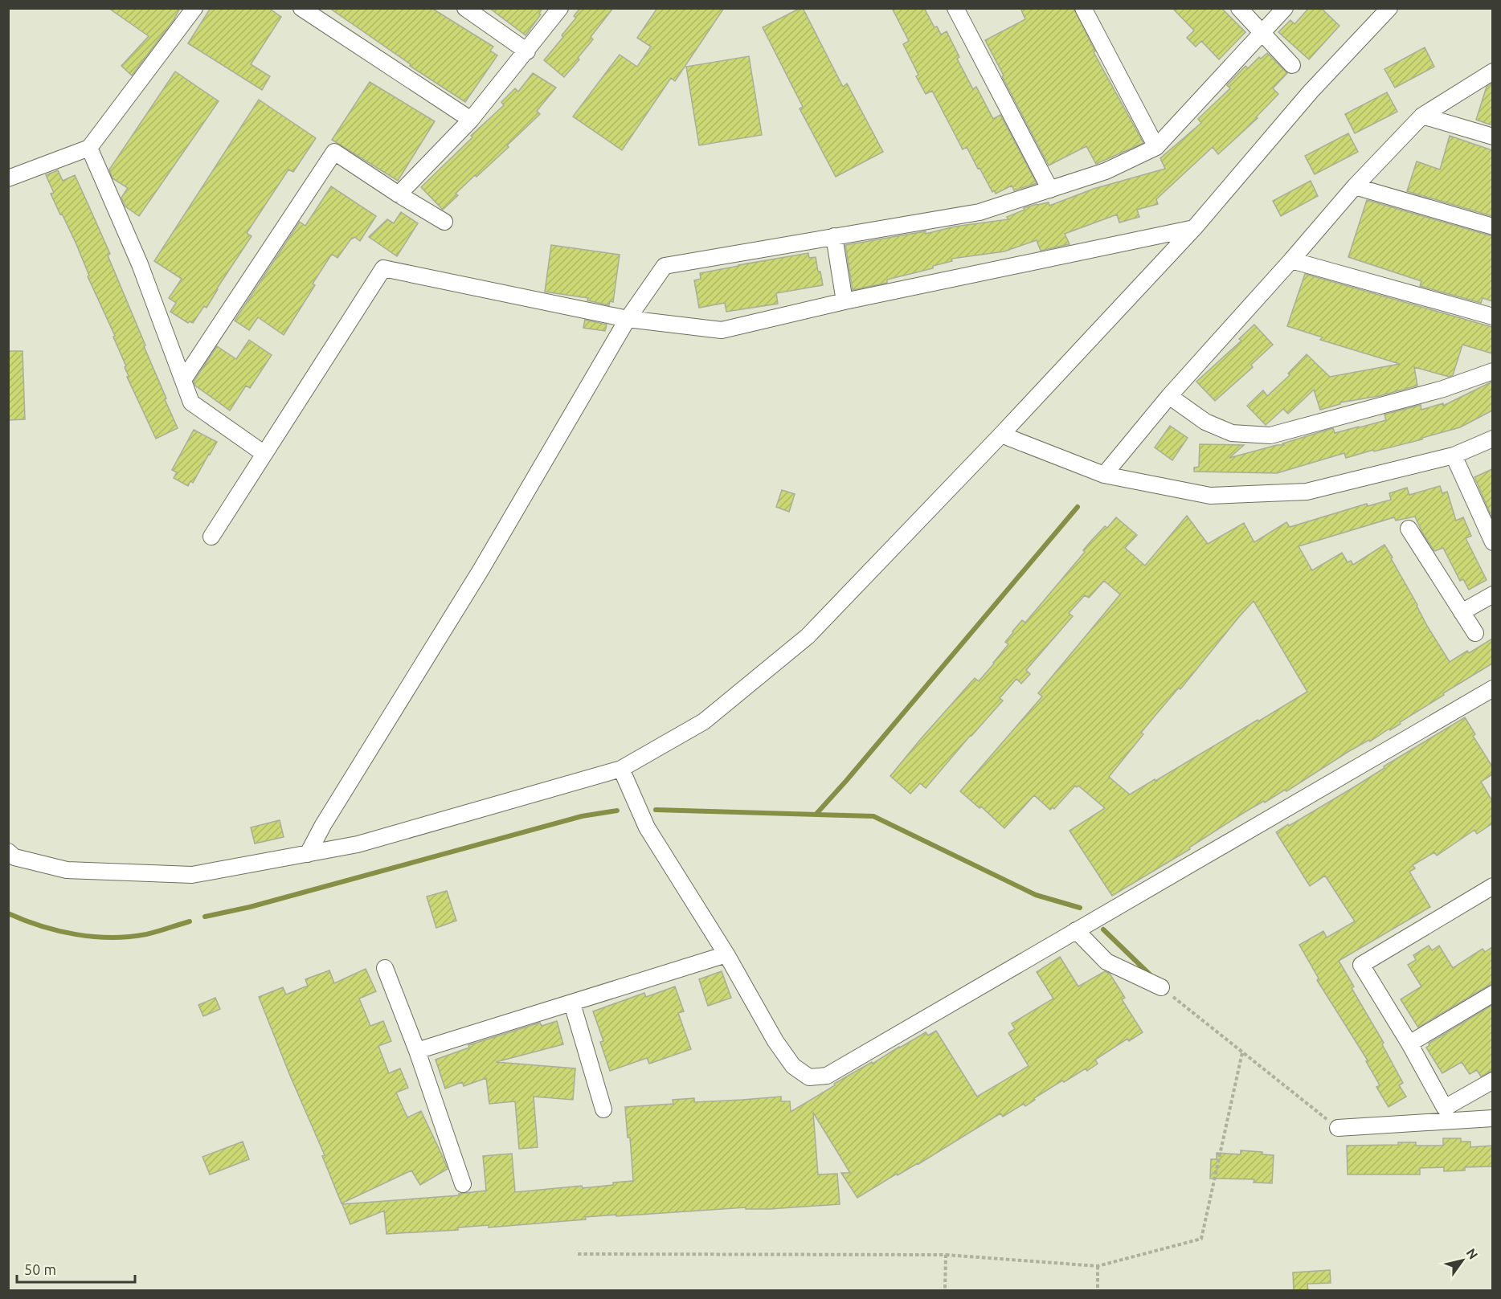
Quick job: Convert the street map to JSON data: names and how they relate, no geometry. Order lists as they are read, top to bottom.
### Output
{
  "scale_bar": "50 m",
  "north": "top right"
}
